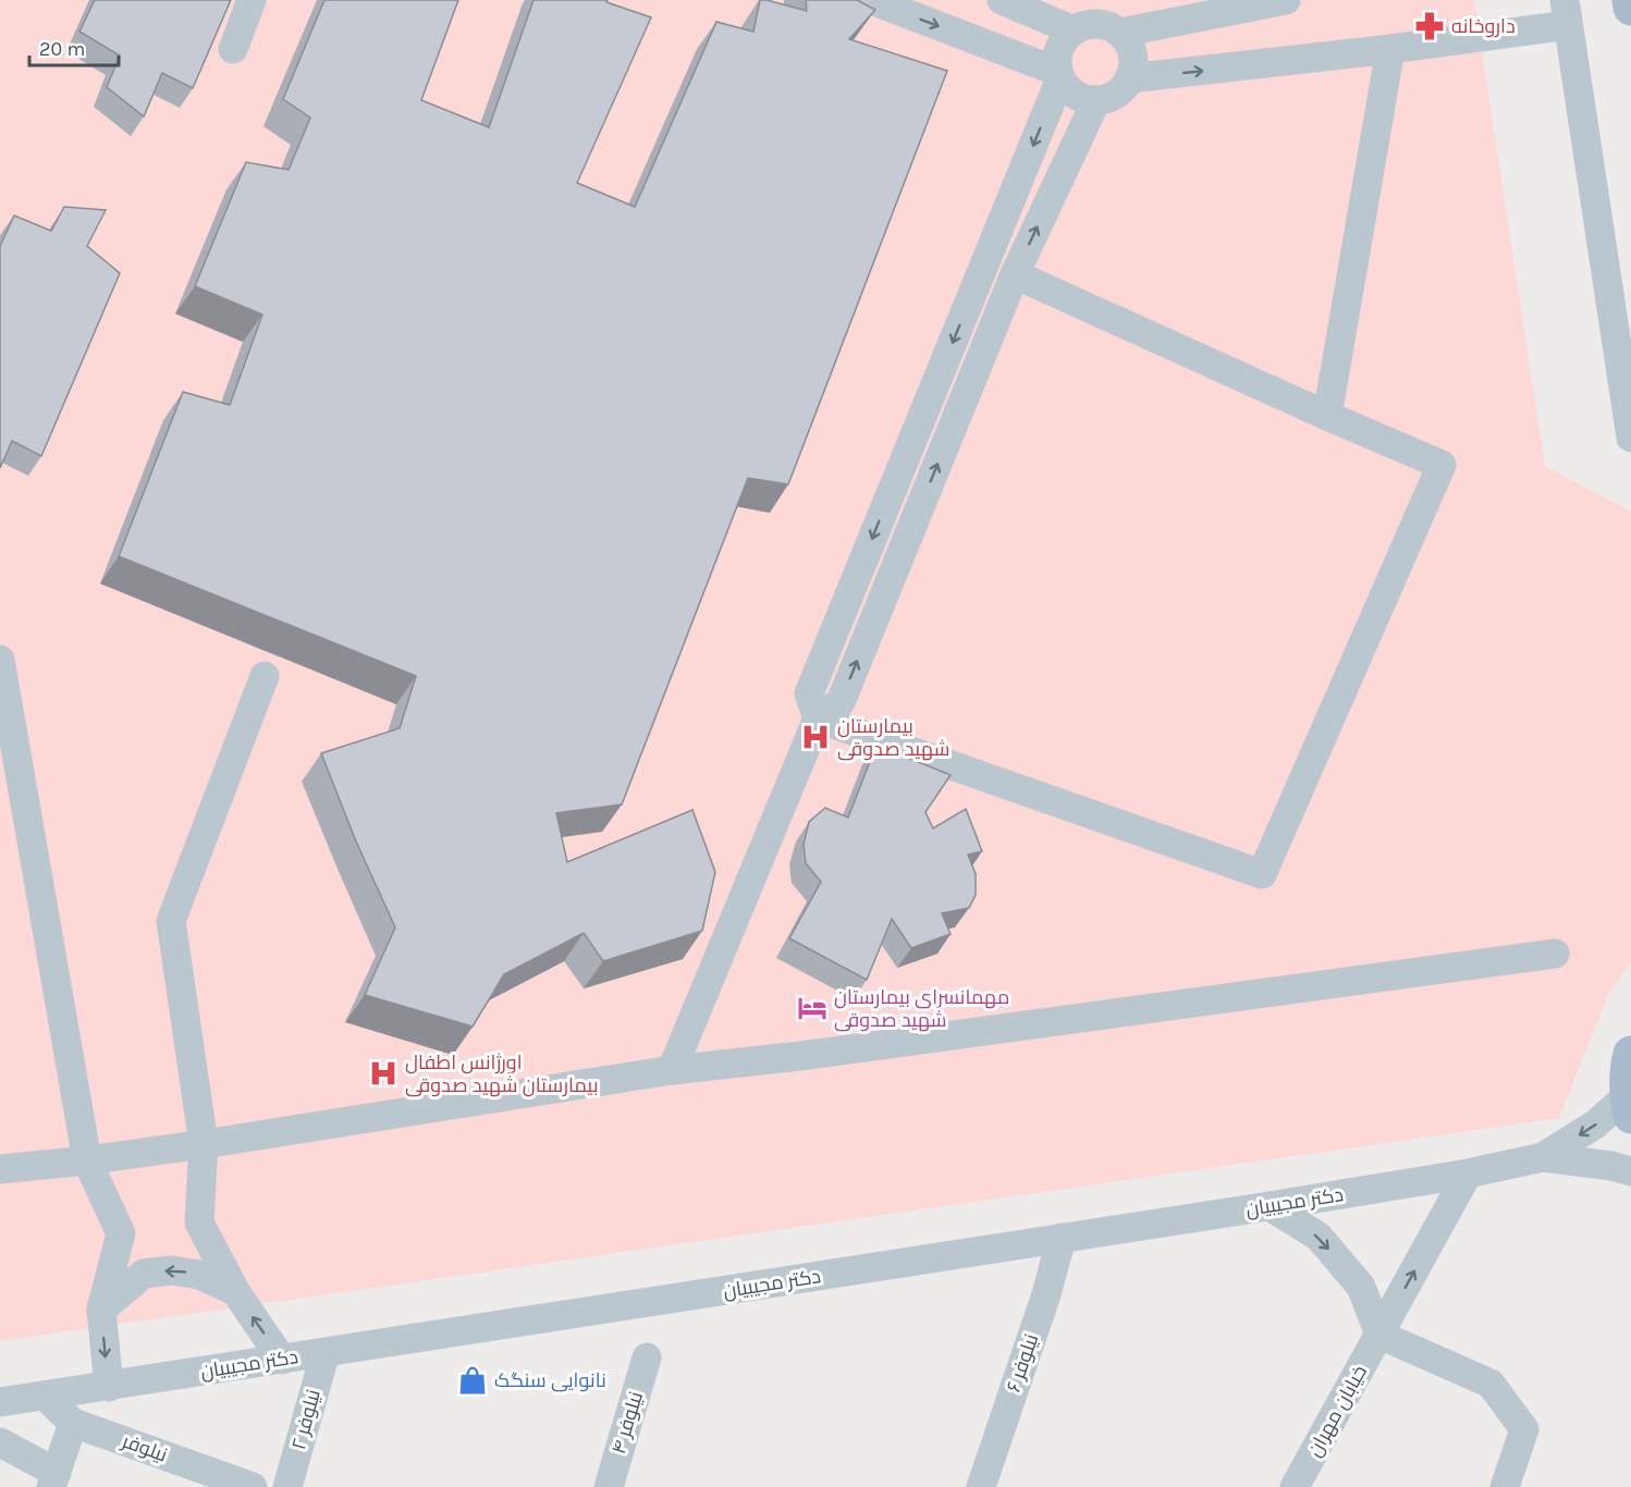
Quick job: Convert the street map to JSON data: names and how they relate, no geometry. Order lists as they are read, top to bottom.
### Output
{
  "streets": {
    "street": [
      "دکتر مجیبیان",
      "نیلوفر ۶",
      "خیابان مهران",
      "نیلوفر ۲",
      "نیلوفر ۴",
      "نیلوفر"
    ]
  },
  "crossings": [
    ["دکتر مجیبیان", "نیلوفر ۶"],
    ["دکتر مجیبیان", "خیابان مهران"],
    ["دکتر مجیبیان", "نیلوفر ۲"],
    ["دکتر مجیبیان", "نیلوفر"]
  ],
  "one_way": ["خیابان مهران"],
  "places": {
    "pharmacy": ["داروخانه"],
    "hospital": ["بیمارستان شهید صدوقی", "اورژانس اطفال بیمارستان شهید صدوقی"],
    "hotel": ["مهمانسرای بیمارستان شهید صدوقی"],
    "shop": ["نانوایی سنگک"]
  },
  "scale_bar": "20 m"
}
